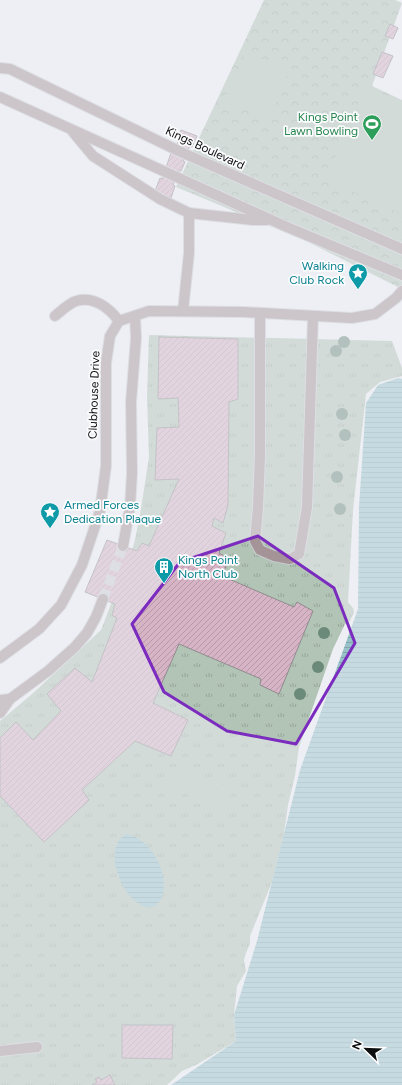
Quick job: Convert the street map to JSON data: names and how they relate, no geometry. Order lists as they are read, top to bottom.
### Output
{
  "streets": {
    "street": ["Kings Boulevard", "Clubhouse Drive"]
  },
  "places": {
    "sports": ["Kings Point Lawn Bowling"],
    "place": ["Walking Club Rock", "Armed Forces Dedication Plaque"],
    "building": ["Kings Point North Club"]
  },
  "north": "top left"
}
